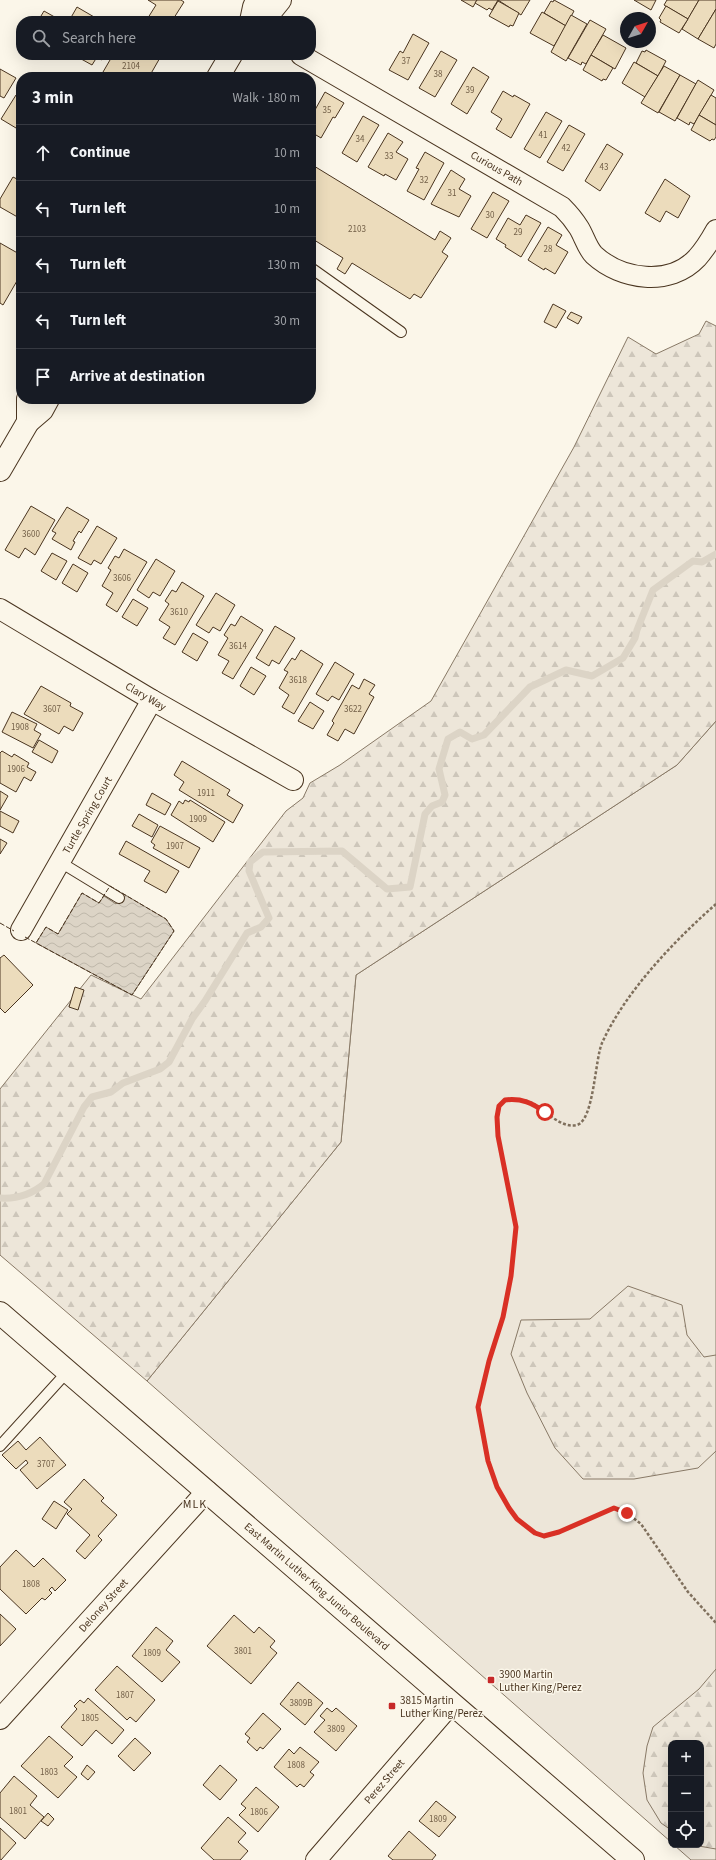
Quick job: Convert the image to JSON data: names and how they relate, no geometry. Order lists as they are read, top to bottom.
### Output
{
  "streets": {
    "main road": ["East Martin Luther King Junior Boulevard"],
    "street": [
      "Curious Path",
      "Clary Way",
      "Turtle Spring Court",
      "Deloney Street",
      "Perez Street"
    ]
  },
  "crossings": [
    ["Clary Way", "Turtle Spring Court"],
    ["East Martin Luther King Junior Boulevard", "Deloney Street"],
    ["East Martin Luther King Junior Boulevard", "Perez Street"]
  ],
  "districts": ["MLK"],
  "places": {
    "transit": ["3900 Martin Luther King/Perez", "3815 Martin Luther King/Perez"]
  },
  "house_numbers": [
    "37",
    "2104",
    "38",
    "39",
    "35",
    "41",
    "34",
    "42",
    "33",
    "43",
    "32",
    "31",
    "30",
    "2103",
    "29",
    "28",
    "3600",
    "3606",
    "3610",
    "3614",
    "3618",
    "3607",
    "3622",
    "1908",
    "1906",
    "1911",
    "1909",
    "1907",
    "3707",
    "1808",
    "3801",
    "1809",
    "1807",
    "3809B",
    "1805",
    "3809",
    "1808",
    "1803",
    "1801",
    "1806",
    "1809"
  ],
  "north": "top right",
  "page": {
    "search": "Search here",
    "heading": ["3 min", "Walk · 180 m"],
    "list": [
      ["Continue", "10 m"],
      ["Turn left", "10 m"],
      ["Turn left", "130 m"],
      ["Turn left", "30 m"],
      "Arrive at destination"
    ],
    "map_buttons": ["+", "−"]
  }
}
